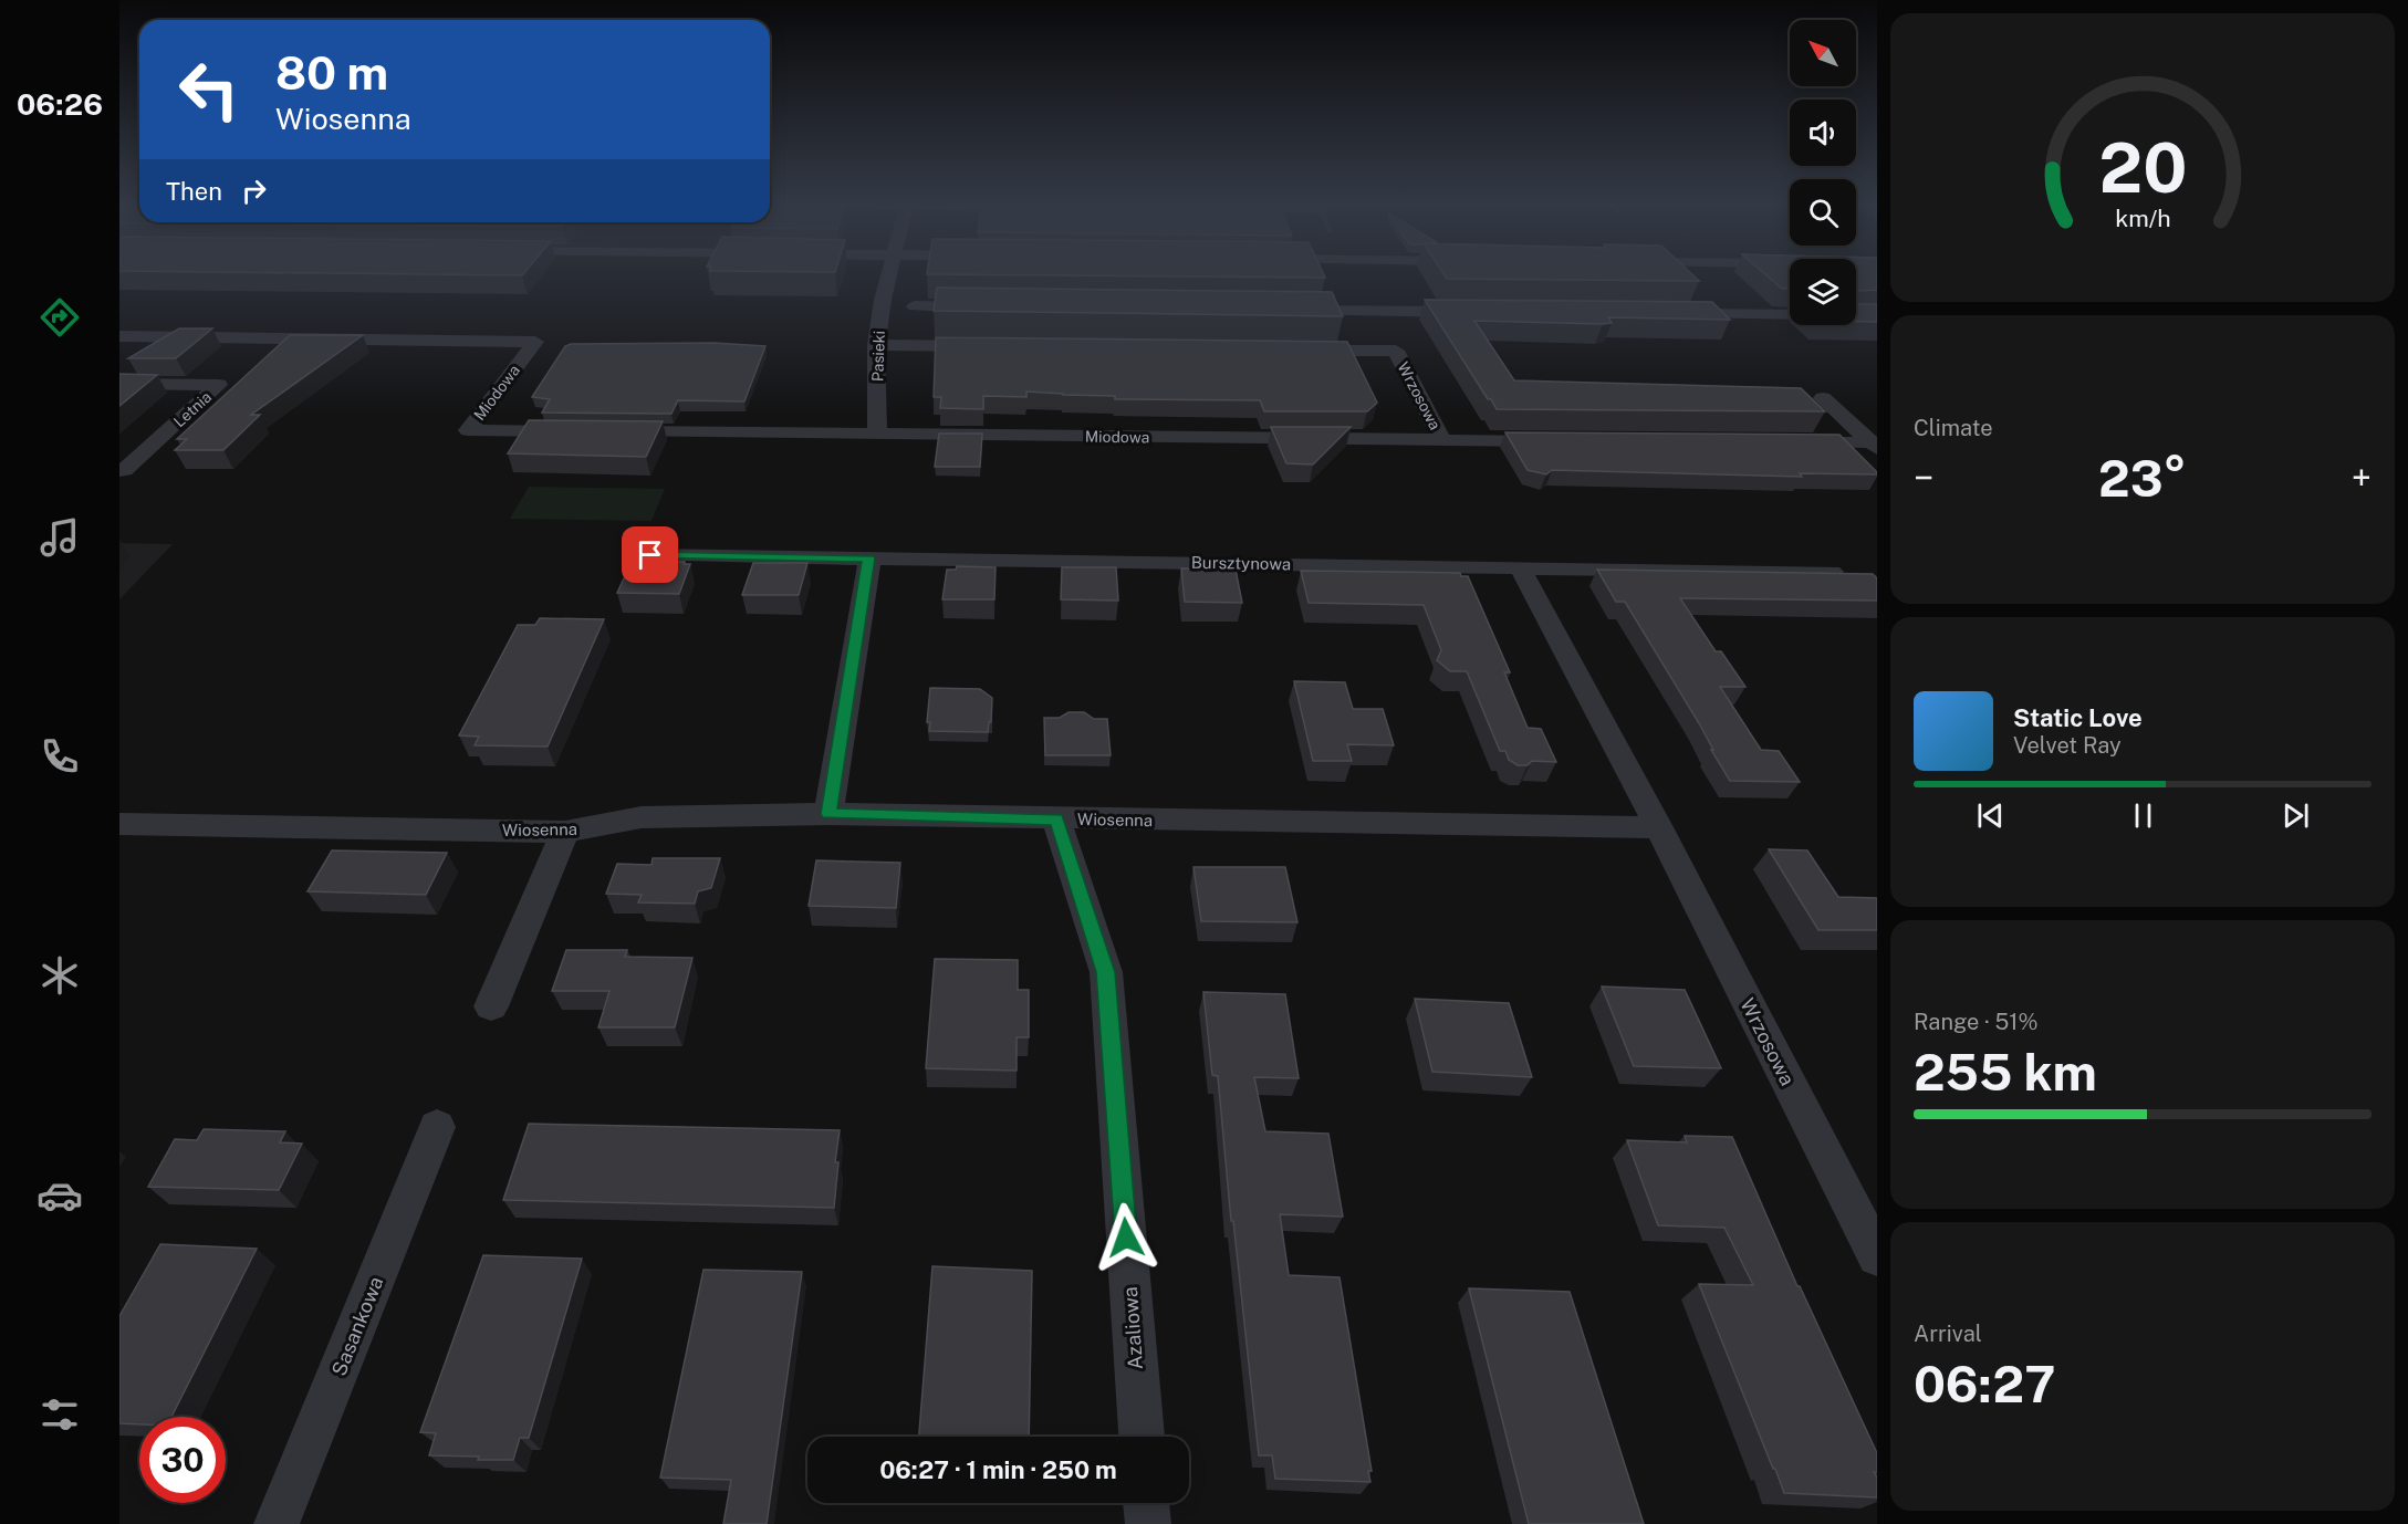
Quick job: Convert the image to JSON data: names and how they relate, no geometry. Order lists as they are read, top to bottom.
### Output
{
  "streets": {
    "street": [
      "Pasieki",
      "Miodowa",
      "Wrzosowa",
      "Letnia",
      "Bursztynowa",
      "Wiosenna",
      "Sasankowa",
      "Azaliowa"
    ]
  },
  "crossings": [
    ["Pasieki", "Miodowa"],
    ["Miodowa", "Wrzosowa"],
    ["Wrzosowa", "Wiosenna"],
    ["Wiosenna", "Azaliowa"]
  ],
  "north": "top left",
  "page": {
    "tabs": "06:26",
    "turn": ["80 m", "Wiosenna"],
    "then": "Then",
    "tile": [
      "Climate",
      ["Range · 51%", "255 km"],
      ["Arrival", "06:27"]
    ],
    "heat": ["−", "23°", "+"],
    "song": ["Static Love", "Velvet Ray"],
    "limit": "30",
    "trip": "06:27 · 1 min · 250 m",
    "gauge": ["20", "km/h"]
  }
}
